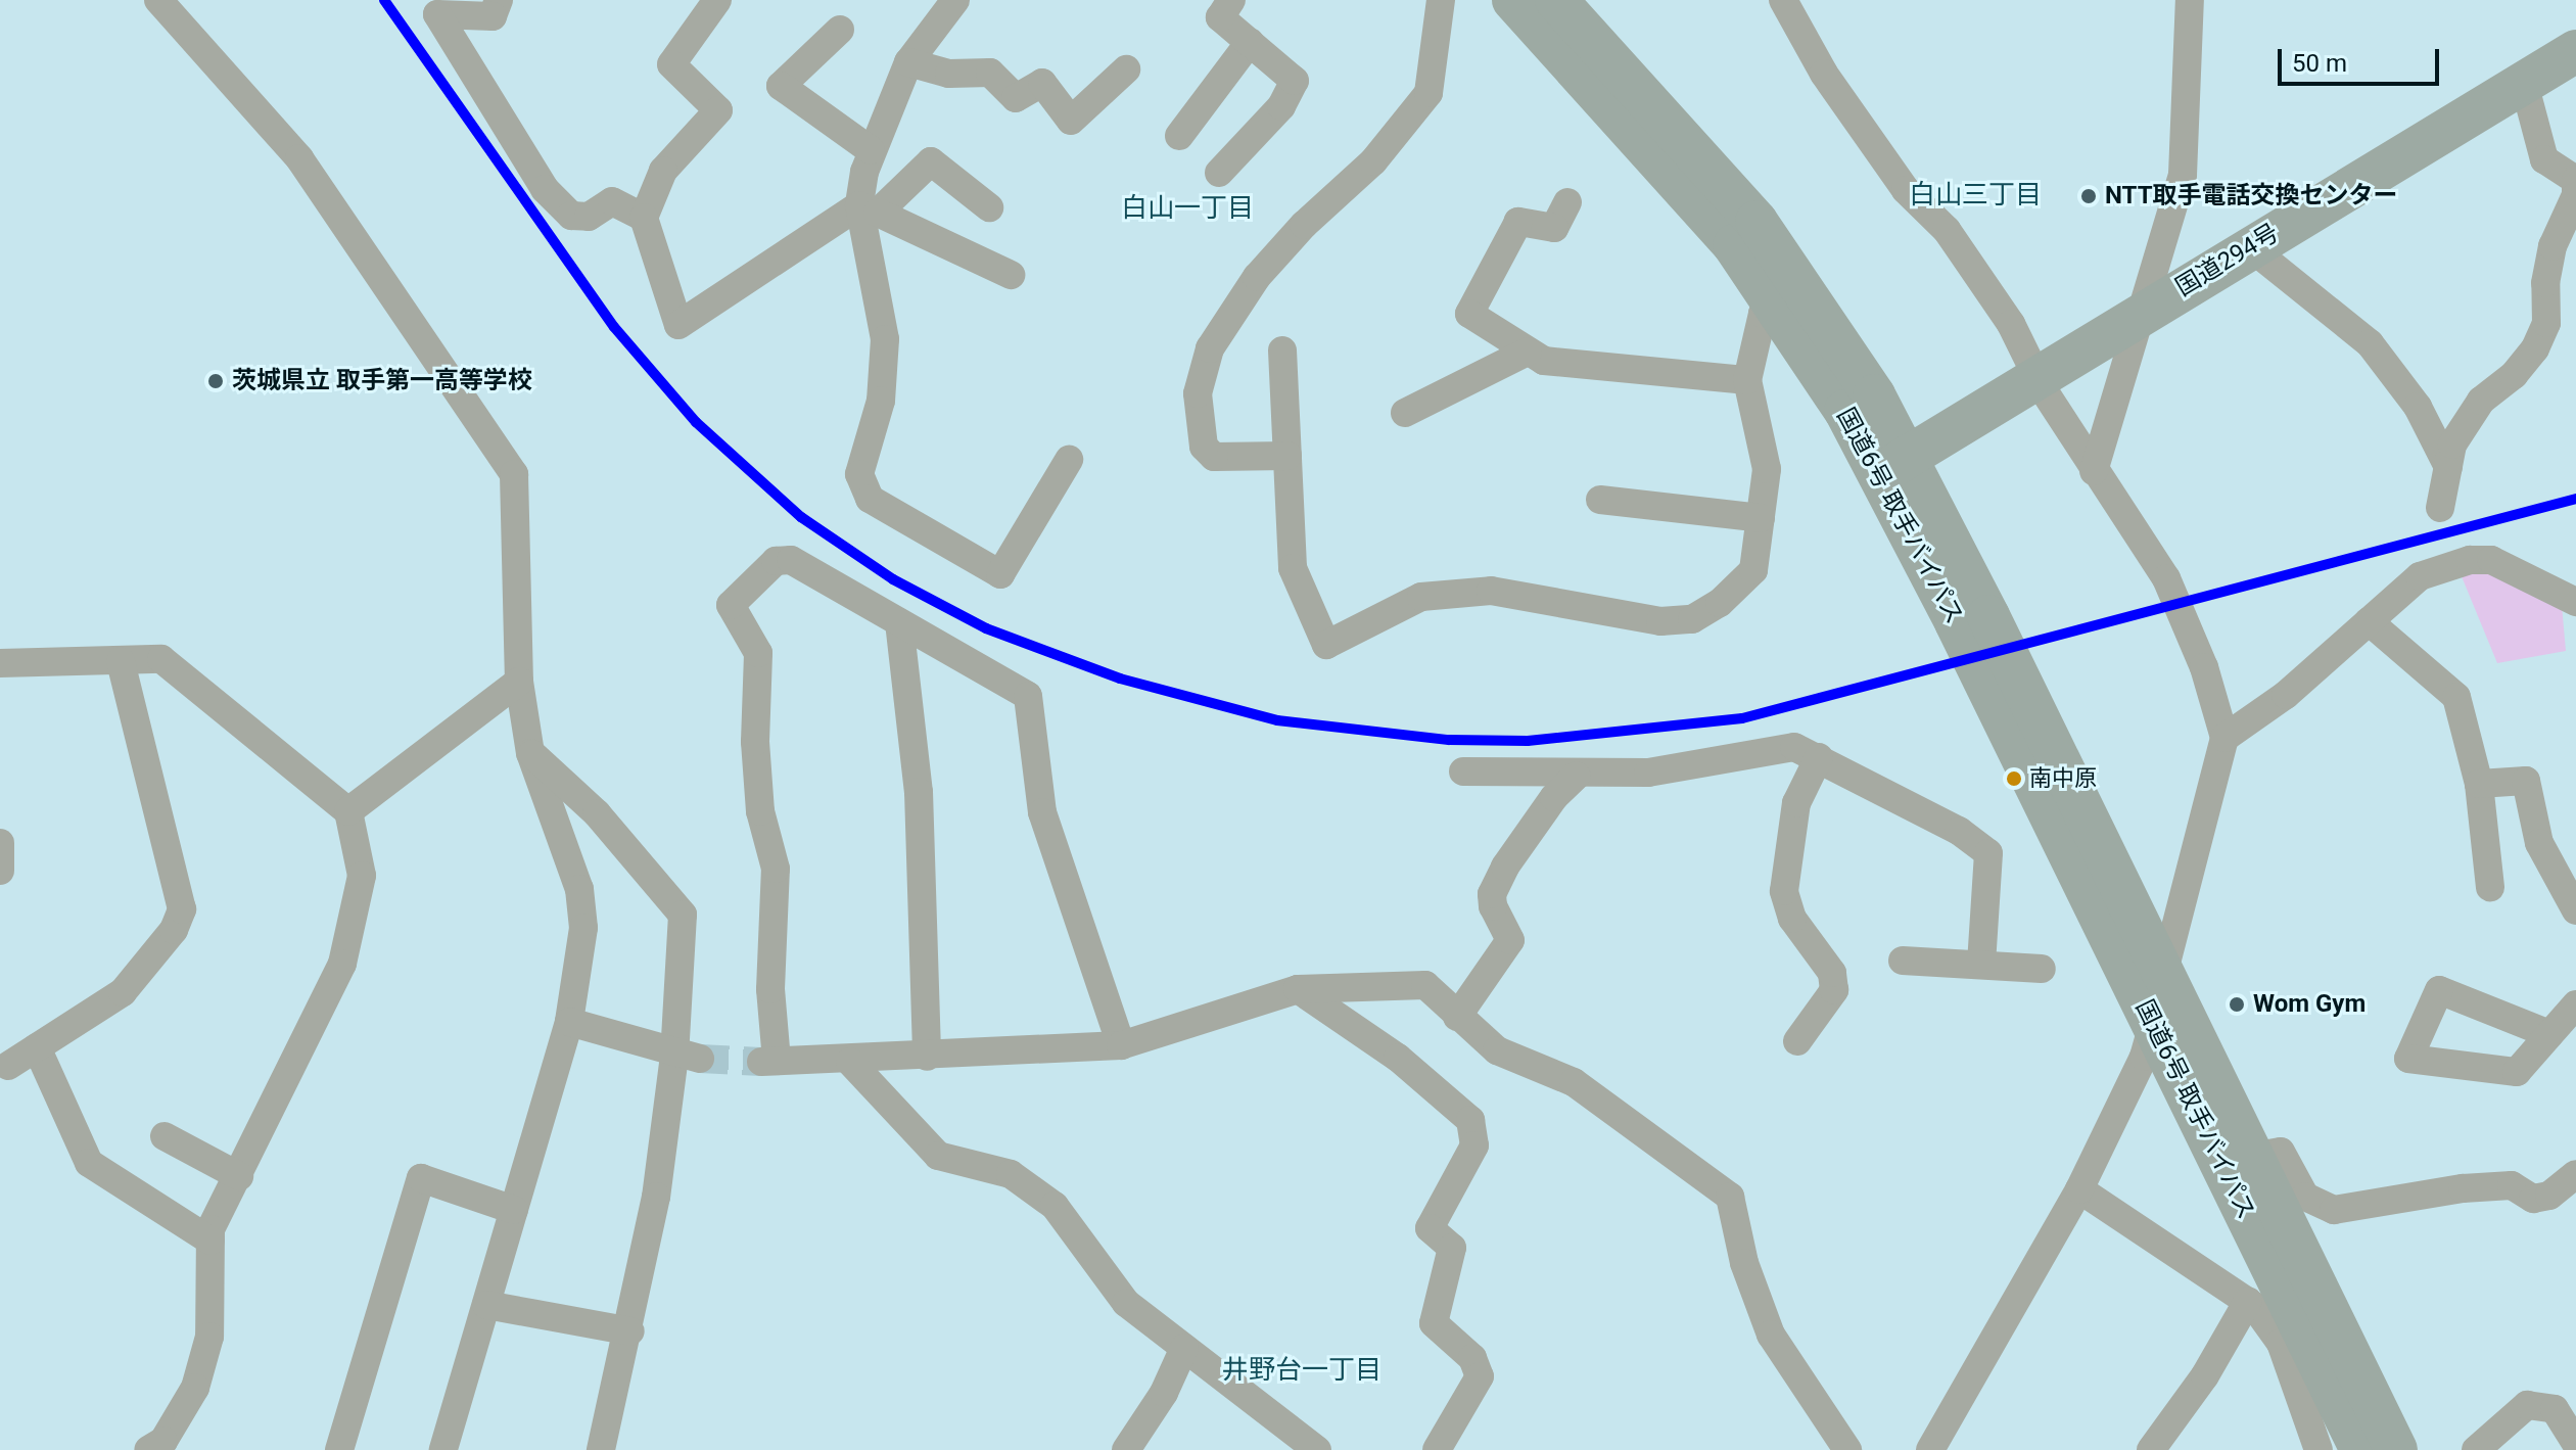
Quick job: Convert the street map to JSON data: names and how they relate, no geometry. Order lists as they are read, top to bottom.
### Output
{
  "streets": {
    "highway": ["国道294号", "国道6号 取手バイパス"]
  },
  "crossings": [
    ["国道294号", "国道6号 取手バイパス"]
  ],
  "districts": ["白山三丁目", "白山一丁目", "井野台一丁目"],
  "places": [
    "NTT取手電話交換センター",
    "茨城県立 取手第一高等学校",
    "南中原",
    "Wom Gym"
  ],
  "scale_bar": "50 m"
}
